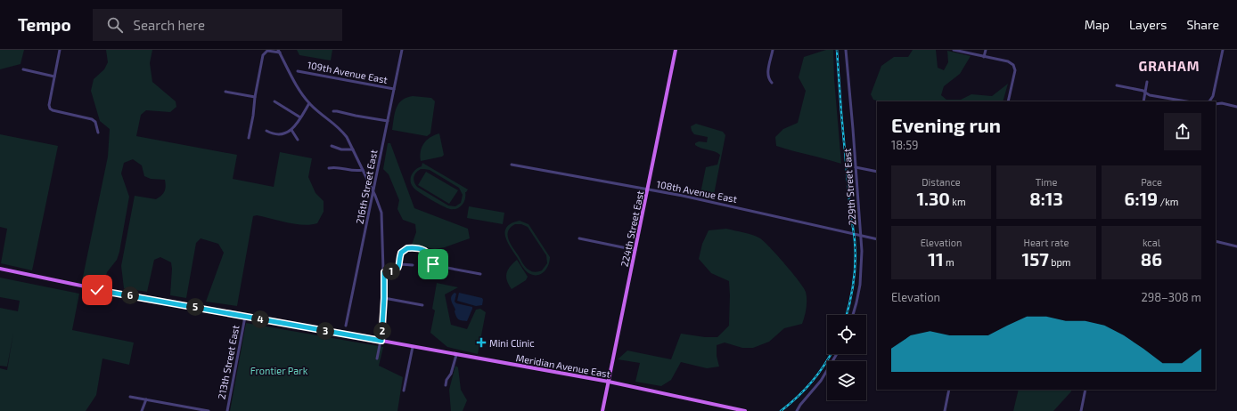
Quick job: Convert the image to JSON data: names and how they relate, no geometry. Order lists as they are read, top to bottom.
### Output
{
  "streets": {
    "main road": ["224th Street East", "Meridian Avenue East"],
    "street": [
      "109th Avenue East",
      "216th Street East",
      "229th Street East",
      "108th Avenue East",
      "213th Street East"
    ]
  },
  "crossings": [
    ["109th Avenue East", "216th Street East"],
    ["229th Street East", "108th Avenue East"],
    ["108th Avenue East", "224th Street East"],
    ["224th Street East", "Meridian Avenue East"],
    ["213th Street East", "Meridian Avenue East"]
  ],
  "districts": ["GRAHAM"],
  "parks": ["Frontier Park"],
  "places": {
    "health": ["Mini Clinic"]
  },
  "page": {
    "header": "Tempo",
    "search": "Search here",
    "nav": ["Map", "Layers", "Share"],
    "heading": ["Evening run", "18:59"],
    "stats": [
      ["Distance", "1.30 km"],
      ["Time", "8:13"],
      ["Pace", "6:19 /km"],
      ["Elevation", "11 m"],
      ["Heart rate", "157 bpm"],
      ["kcal", "86"]
    ],
    "pins": [
      "1",
      "6",
      "5",
      "4",
      "2",
      "3"
    ],
    "chart": ["Elevation", "298–308 m"]
  }
}
